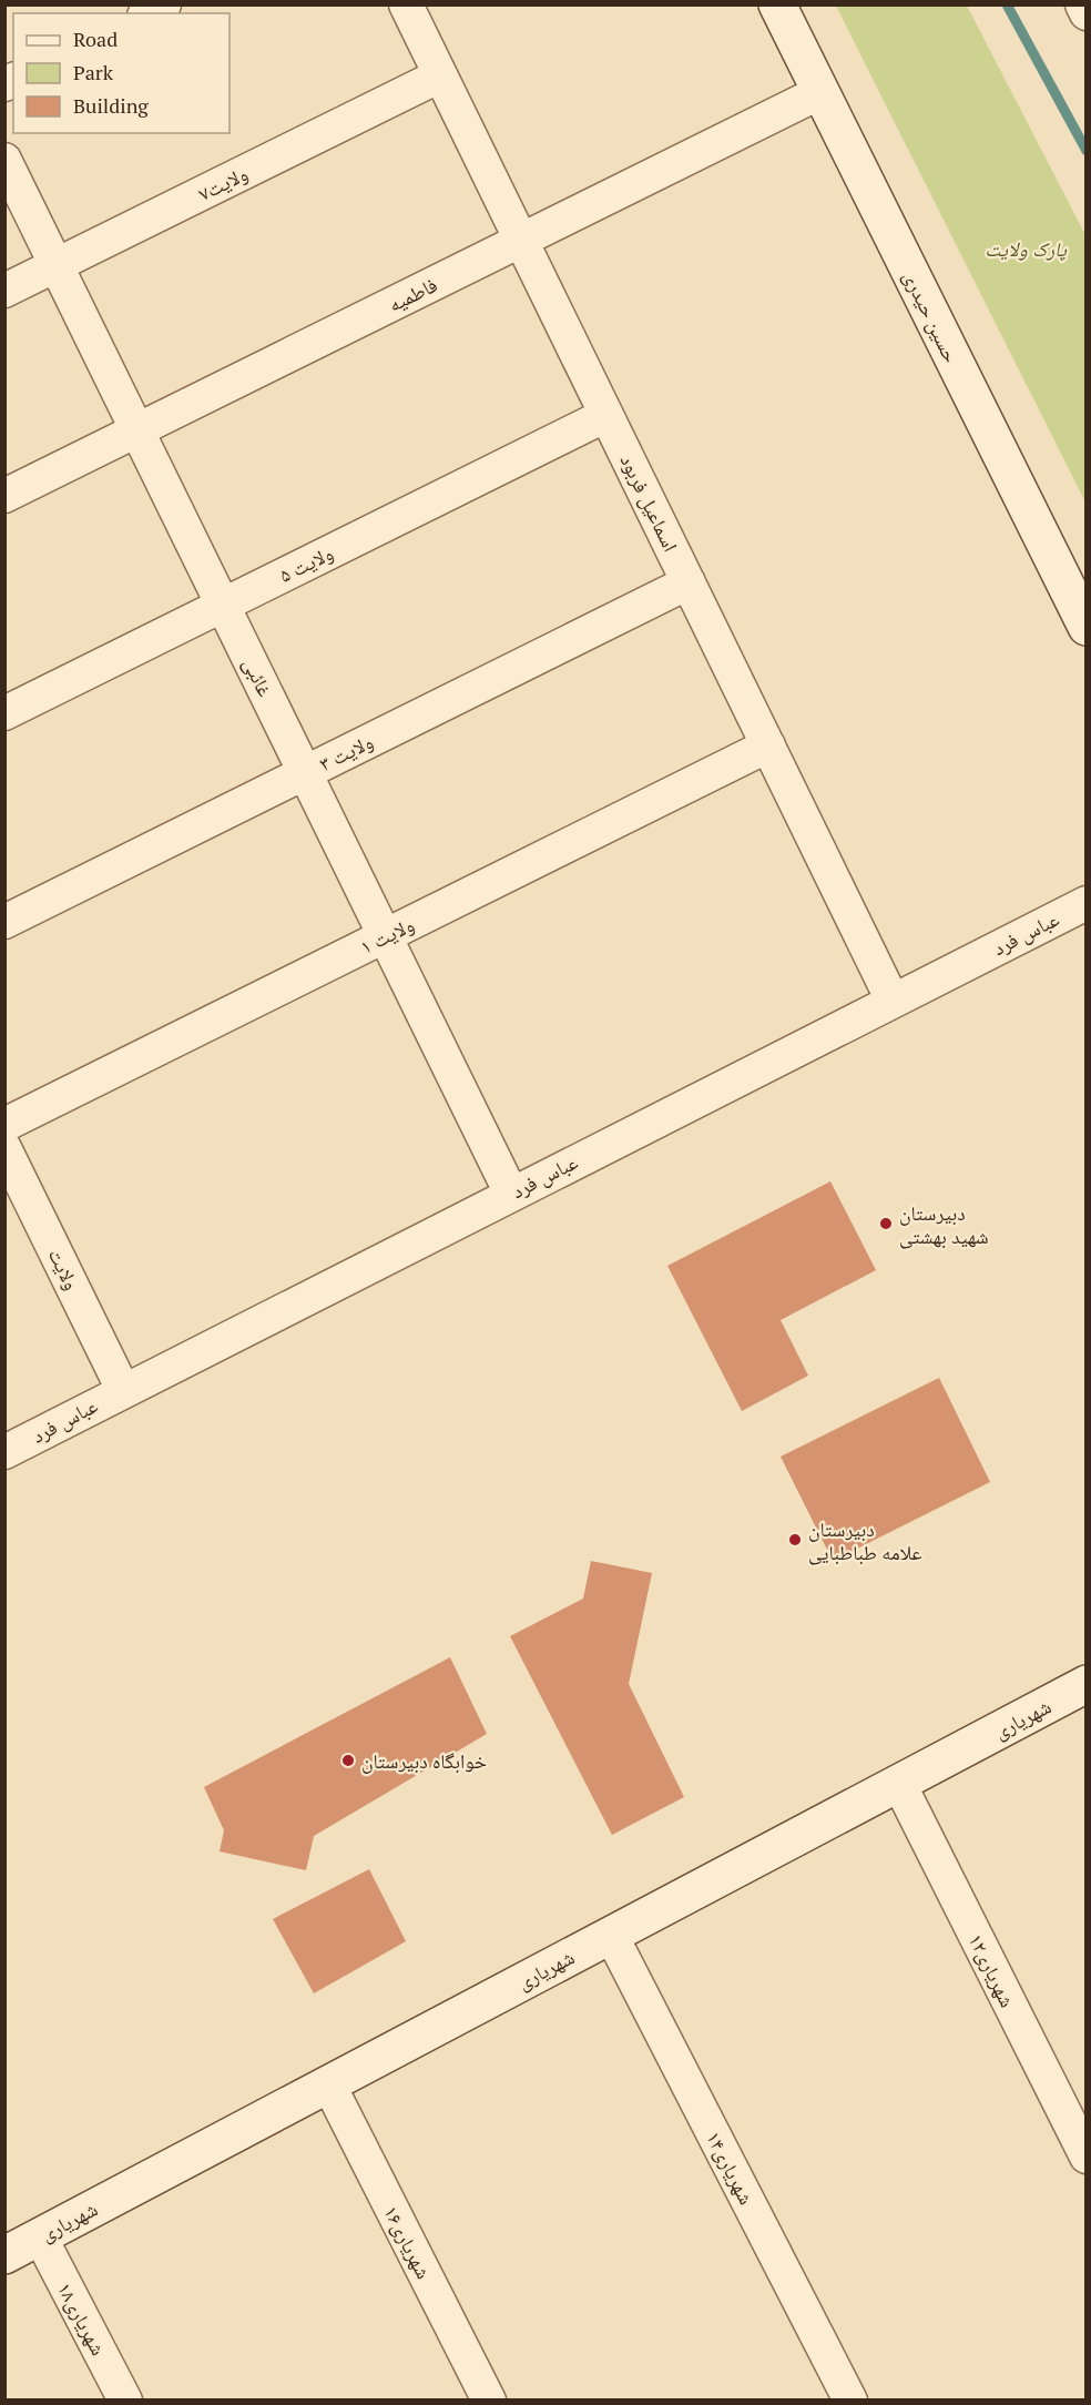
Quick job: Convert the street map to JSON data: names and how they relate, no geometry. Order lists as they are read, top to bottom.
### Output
{
  "streets": {
    "main road": ["حسین حیدری", "شهریاری"],
    "street": [
      "ولایت۷",
      "فاطمیه",
      "اسماعیل فربود",
      "ولایت ۵",
      "غائبی",
      "ولایت ۳",
      "عباس فرد",
      "ولایت ۱",
      "ولایت",
      "شهریاری۱۲",
      "شهریاری۱۴",
      "شهریاری۱۶",
      "شهریاری۱۸"
    ]
  },
  "crossings": [
    ["ولایت۷", "اسماعیل فربود"],
    ["ولایت۷", "غائبی"],
    ["فاطمیه", "حسین حیدری"],
    ["فاطمیه", "اسماعیل فربود"],
    ["فاطمیه", "غائبی"],
    ["اسماعیل فربود", "ولایت ۵"],
    ["اسماعیل فربود", "ولایت ۳"],
    ["اسماعیل فربود", "عباس فرد"],
    ["اسماعیل فربود", "ولایت ۱"],
    ["ولایت ۵", "غائبی"],
    ["غائبی", "ولایت ۳"],
    ["غائبی", "عباس فرد"],
    ["غائبی", "ولایت ۱"],
    ["عباس فرد", "ولایت"],
    ["شهریاری", "شهریاری۱۲"],
    ["شهریاری", "شهریاری۱۴"],
    ["شهریاری", "شهریاری۱۶"],
    ["شهریاری", "شهریاری۱۸"]
  ],
  "parks": ["پارک ولایت"],
  "places": ["دبیرستان شهید بهشتی", "دبیرستان علامه طباطبایی", "خوابگاه دبیرستان"],
  "legend": ["Road", "Park", "Building"]
}
